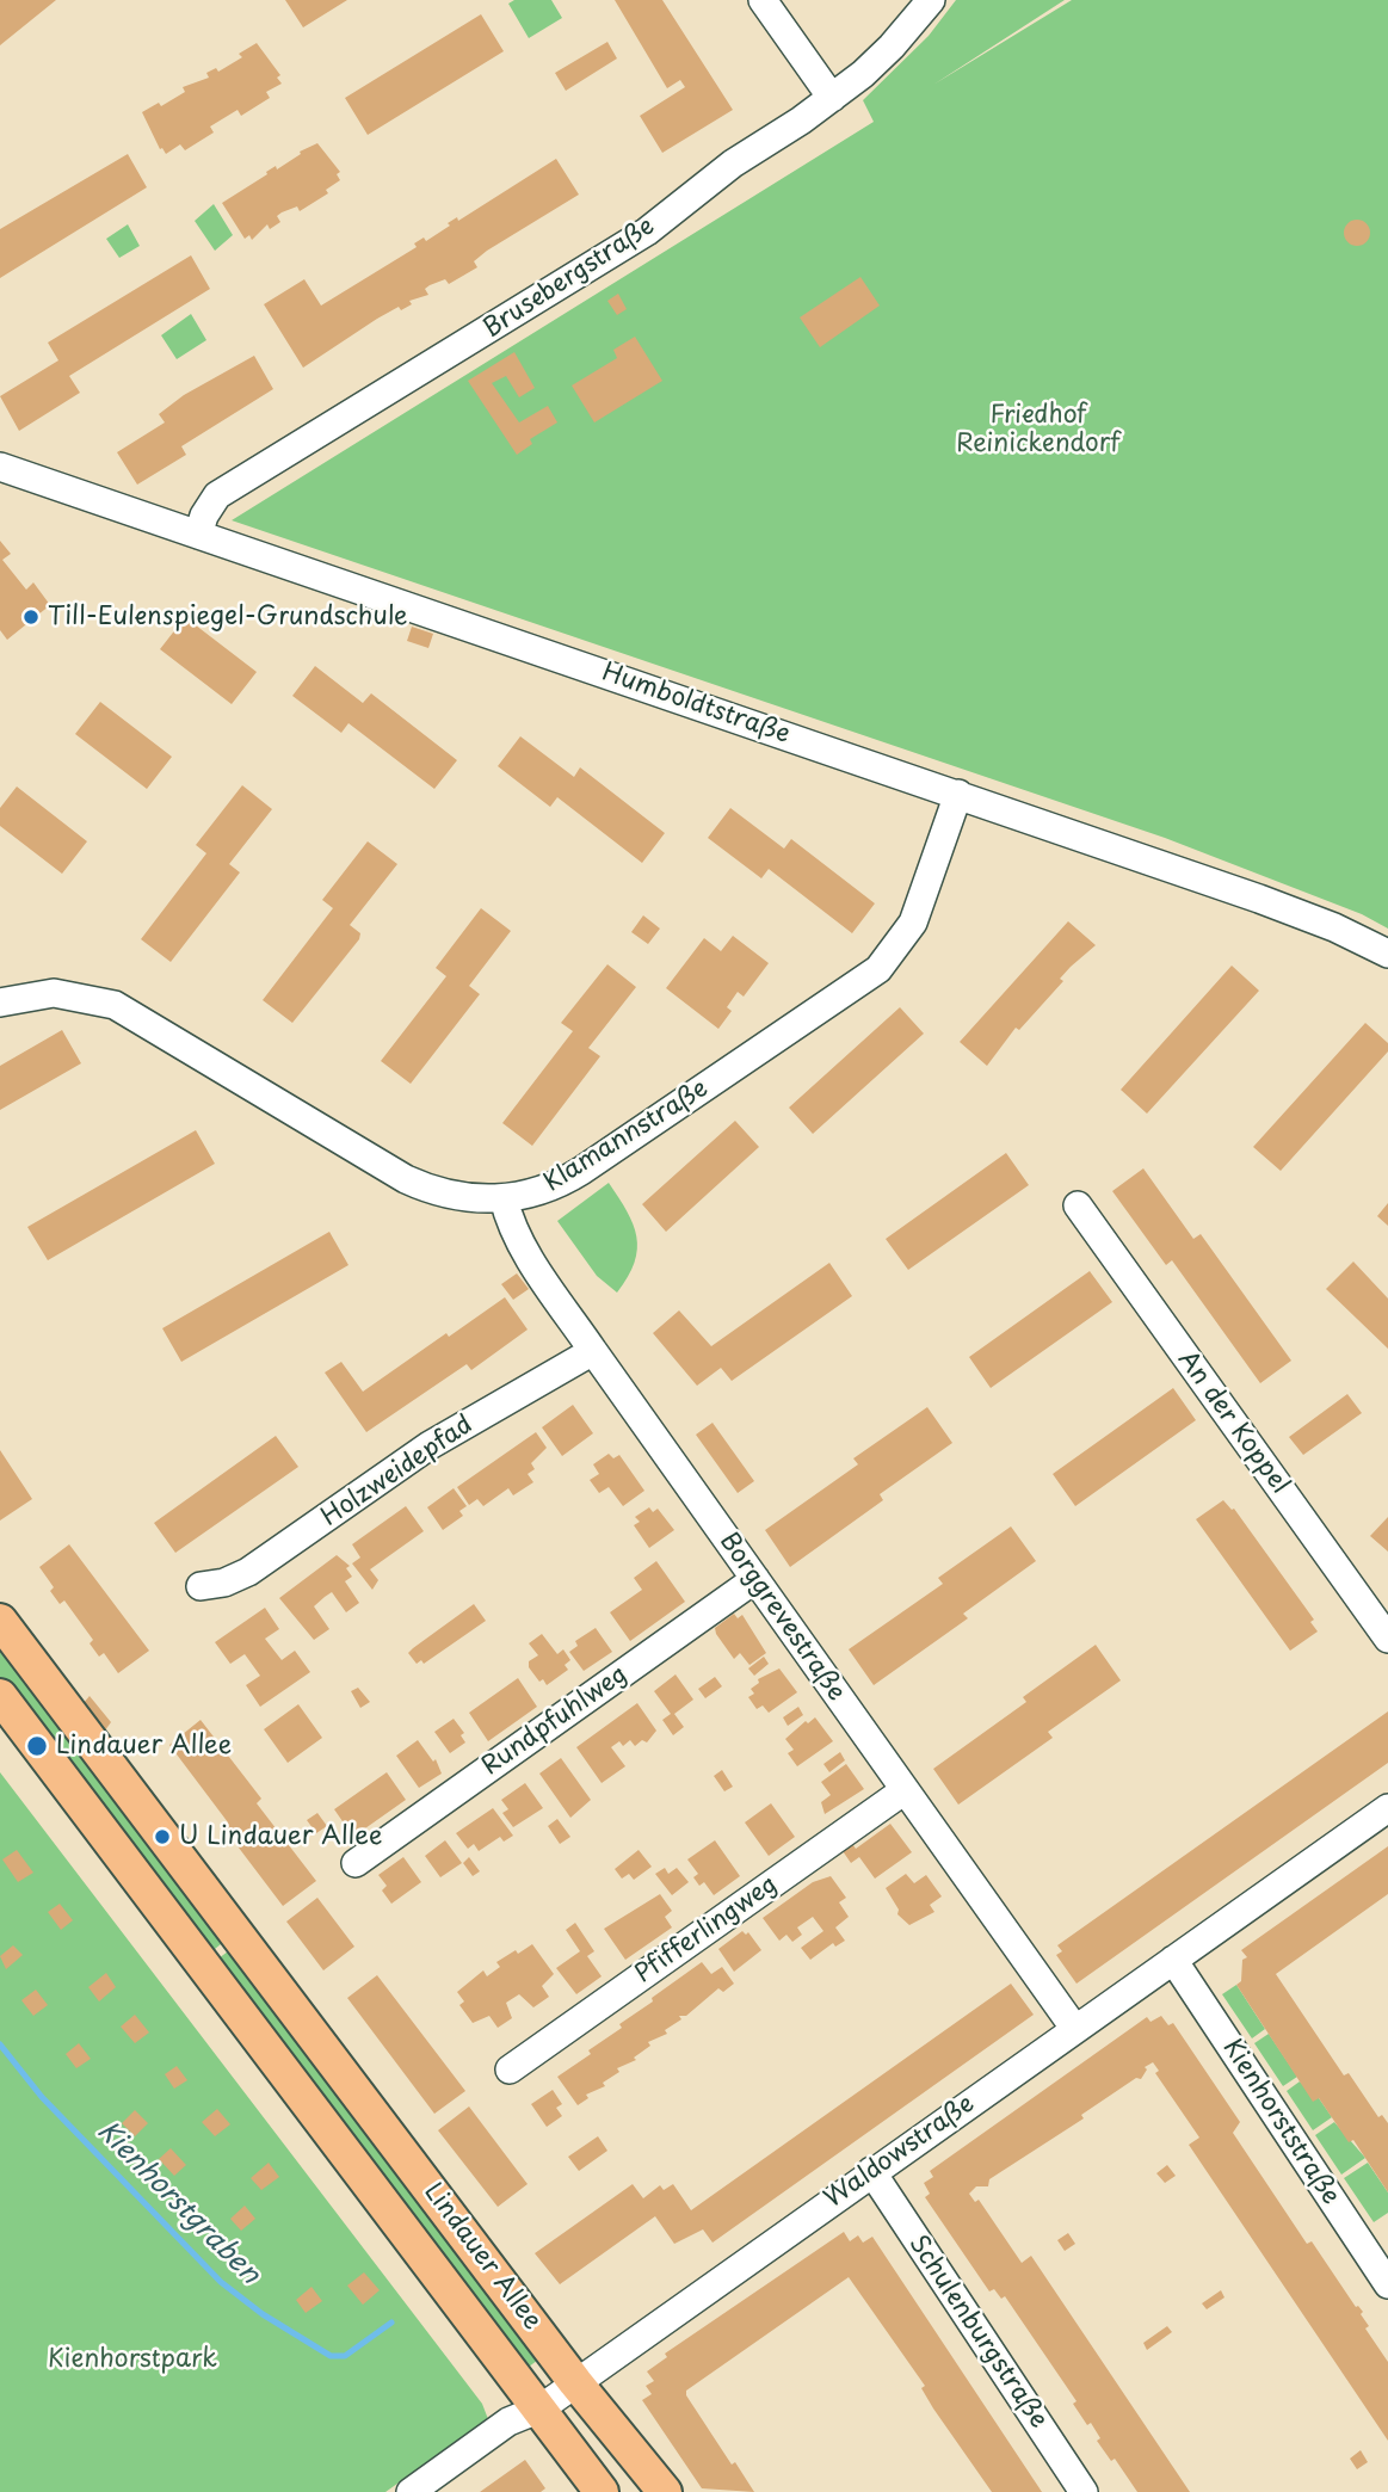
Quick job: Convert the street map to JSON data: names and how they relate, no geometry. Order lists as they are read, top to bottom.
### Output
{
  "streets": {
    "main road": ["Lindauer Allee"],
    "street": [
      "Brusebergstraße",
      "Humboldtstraße",
      "Klamannstraße",
      "An der Koppel",
      "Holzweidepfad",
      "Borggrevestraße",
      "Rundpfuhlweg",
      "Pfifferlingweg",
      "Kienhorststraße",
      "Waldowstraße",
      "Schulenburgstraße"
    ]
  },
  "crossings": [
    ["Brusebergstraße", "Humboldtstraße"],
    ["Humboldtstraße", "Klamannstraße"],
    ["Klamannstraße", "Borggrevestraße"],
    ["Holzweidepfad", "Borggrevestraße"],
    ["Borggrevestraße", "Rundpfuhlweg"],
    ["Borggrevestraße", "Pfifferlingweg"],
    ["Borggrevestraße", "Waldowstraße"],
    ["Kienhorststraße", "Waldowstraße"],
    ["Waldowstraße", "Lindauer Allee"],
    ["Waldowstraße", "Schulenburgstraße"]
  ],
  "water": ["Kienhorstgraben"],
  "parks": ["Friedhof Reinickendorf", "Kienhorstpark"],
  "places": ["Till-Eulenspiegel-Grundschule", "Lindauer Allee", "U Lindauer Allee"]
}
